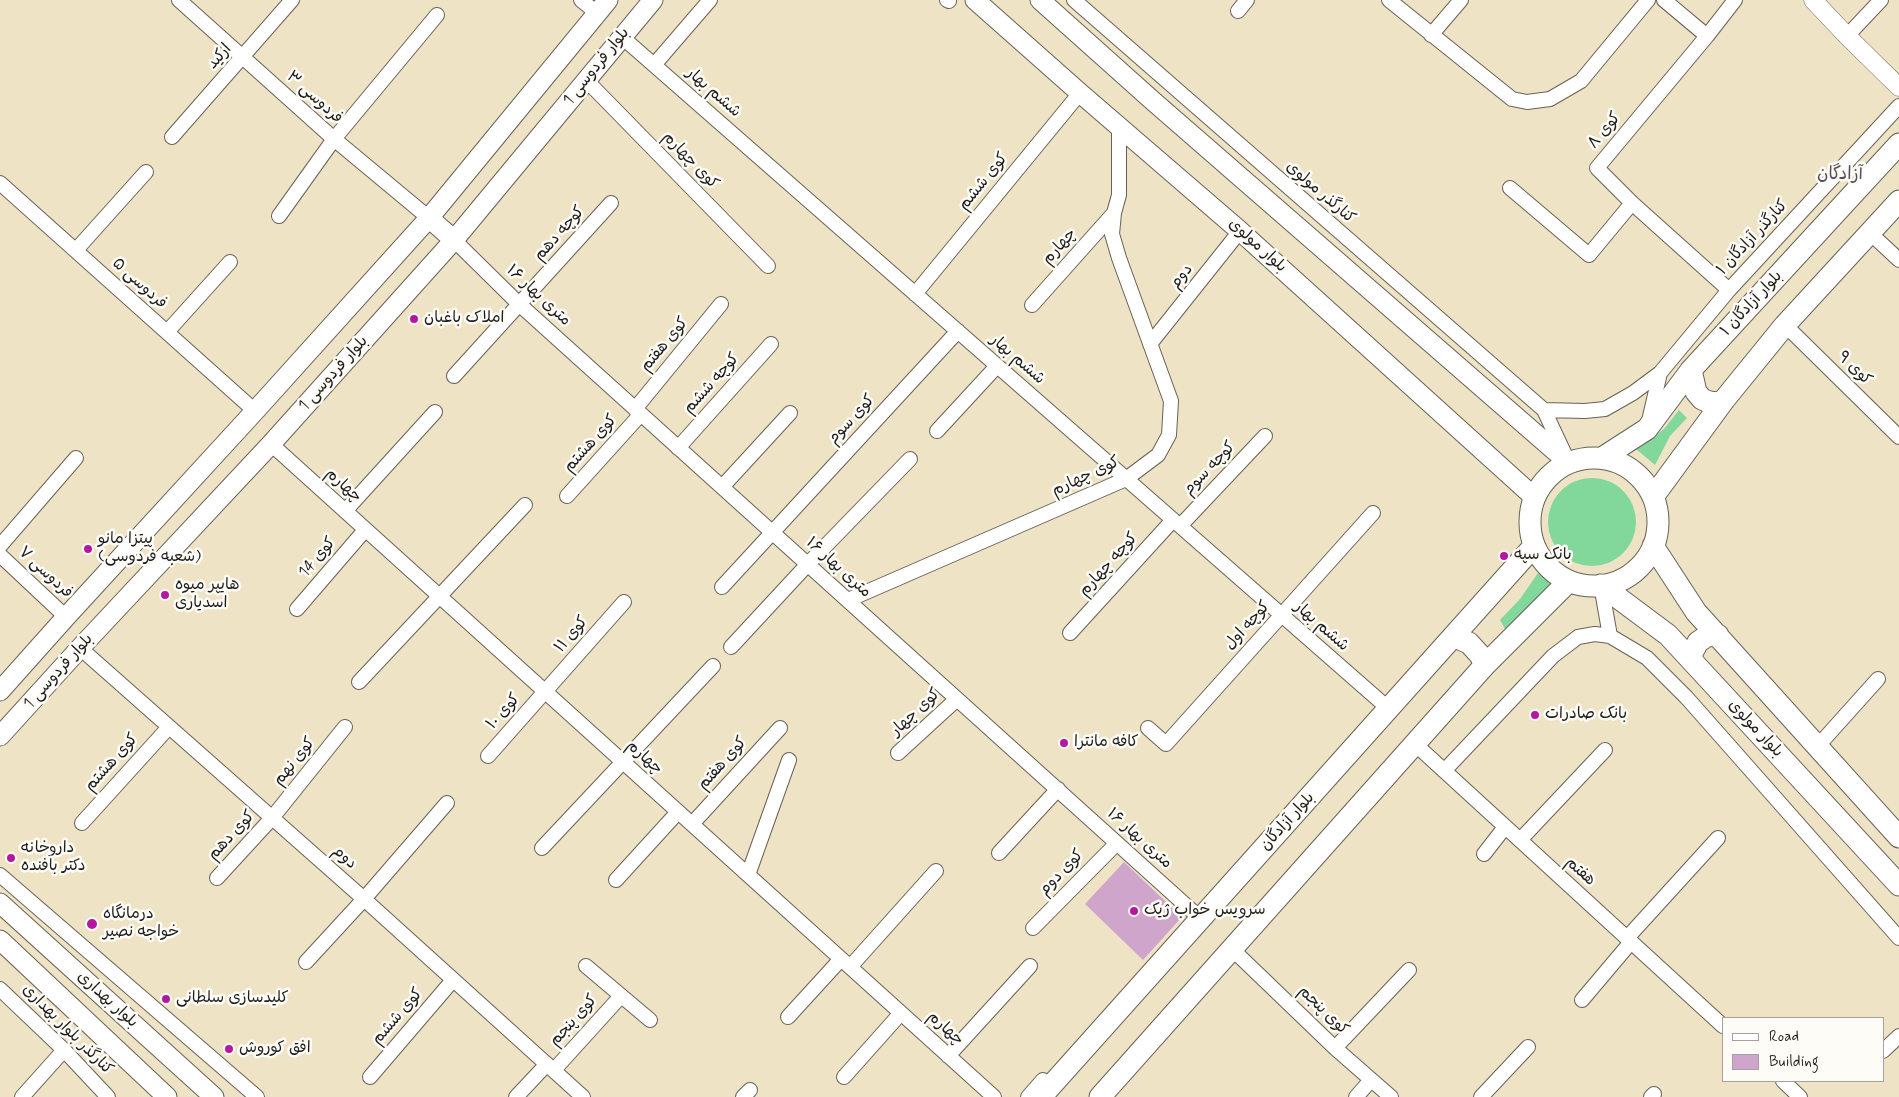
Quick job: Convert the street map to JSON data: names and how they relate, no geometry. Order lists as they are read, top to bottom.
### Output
{
  "streets": {
    "main road": [
      "بلوار فردوسی 1",
      "بلوار مولوی",
      "بلوار آزادگان ۱",
      "بلوار آزادگان",
      "بلوار بهداری"
    ],
    "street": [
      "ارکید",
      "ششم بهار",
      "فردوسی ۳",
      "کوی ۸",
      "کوی چهارم",
      "کوی ششم",
      "کنارگذر مولوی",
      "کوچه دهم",
      "کنارگذر آزادگان ۱",
      "چهارم",
      "دوم",
      "فردوسی ۵",
      "۱۶ متری بهار",
      "کوی هفتم",
      "کوی ۹",
      "کوچه ششم",
      "کوی سوم",
      "کوی هشتم",
      "کوچه سوم",
      "کوی 14",
      "کوچه چهارم",
      "فردوسی ۷",
      "کوچه اول",
      "کوی ۱۱",
      "کوی ۱۰",
      "کوی چهار",
      "کوی نهم",
      "کوی دهم",
      "هفتم",
      "کوی دوم",
      "کوی پنجم",
      "کنارگذر بلوار بهداری"
    ]
  },
  "crossings": [
    ["ارکید", "فردوسی ۳"],
    ["بلوار فردوسی 1", "ششم بهار"],
    ["بلوار فردوسی 1", "فردوسی ۳"],
    ["بلوار فردوسی 1", "کوی چهارم"],
    ["بلوار فردوسی 1", "چهارم"],
    ["بلوار فردوسی 1", "دوم"],
    ["بلوار فردوسی 1", "فردوسی ۵"],
    ["بلوار فردوسی 1", "۱۶ متری بهار"],
    ["بلوار فردوسی 1", "فردوسی ۷"],
    ["ششم بهار", "کوی چهارم"],
    ["ششم بهار", "کوی ششم"],
    ["ششم بهار", "کوی سوم"],
    ["ششم بهار", "کوچه سوم"],
    ["ششم بهار", "کوچه چهارم"],
    ["ششم بهار", "کوچه اول"],
    ["ششم بهار", "بلوار آزادگان"],
    ["کوی ۸", "کنارگذر آزادگان ۱"],
    ["کوی چهارم", "بلوار مولوی"],
    ["کوی چهارم", "چهارم"],
    ["کوی چهارم", "دوم"],
    ["کوی چهارم", "۱۶ متری بهار"],
    ["کوی ششم", "بلوار مولوی"],
    ["کوی ششم", "دوم"],
    ["کنارگذر مولوی", "کنارگذر آزادگان ۱"],
    ["کنارگذر مولوی", "بلوار مولوی"],
    ["کنارگذر مولوی", "بلوار آزادگان ۱"],
    ["کنارگذر مولوی", "بلوار آزادگان"],
    ["کوچه دهم", "۱۶ متری بهار"],
    ["بلوار مولوی", "دوم"],
    ["بلوار مولوی", "بلوار آزادگان ۱"],
    ["بلوار مولوی", "بلوار آزادگان"],
    ["چهارم", "کوی هفتم"],
    ["چهارم", "کوی 14"],
    ["چهارم", "کوی ۱۱"],
    ["چهارم", "کوی ۱۰"],
    ["دوم", "کوی هشتم"],
    ["دوم", "کوی نهم"],
    ["دوم", "کوی دهم"],
    ["دوم", "کوی پنجم"],
    ["۱۶ متری بهار", "کوی هفتم"],
    ["۱۶ متری بهار", "کوچه ششم"],
    ["۱۶ متری بهار", "کوی سوم"],
    ["۱۶ متری بهار", "کوی هشتم"],
    ["۱۶ متری بهار", "کوی چهار"],
    ["۱۶ متری بهار", "بلوار آزادگان"],
    ["۱۶ متری بهار", "کوی دوم"],
    ["بلوار آزادگان ۱", "بلوار آزادگان"],
    ["کوی هفتم", "کوی هشتم"],
    ["کوچه سوم", "کوچه چهارم"],
    ["کوی ۱۱", "کوی ۱۰"],
    ["کوی نهم", "کوی دهم"]
  ],
  "districts": ["آزادگان"],
  "places": [
    "املاک باغبان",
    "پیتزا مانو (شعبه فردوسی)",
    "بانک سپه",
    "هایپر میوه اسدیاری",
    "بانک صادرات",
    "کافه مانترا",
    "داروخانه دکتر بافنده",
    "سرویس خواب ژیک",
    "درمانگاه خواجه نصیر",
    "کلیدسازی سلطانی",
    "افق کوروش"
  ],
  "legend": ["Road", "Building"]
}
